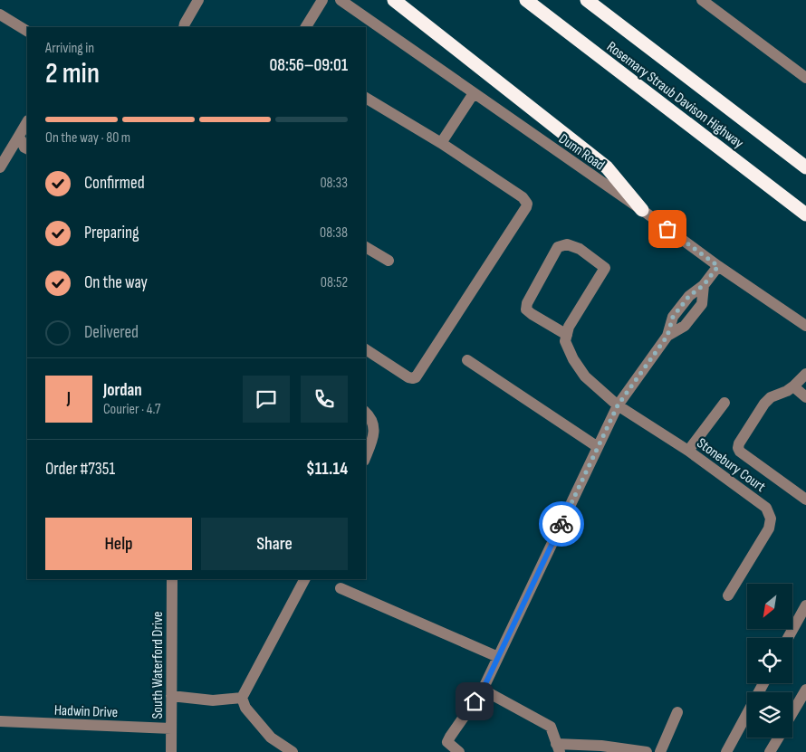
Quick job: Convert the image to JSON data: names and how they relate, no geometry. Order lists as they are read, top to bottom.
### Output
{
  "streets": {
    "highway": ["Rosemary Straub Davison Highway"],
    "street": [
      "Dunn Road",
      "Stonebury Court",
      "South Waterford Drive",
      "Hadwin Drive"
    ]
  },
  "crossings": [
    ["South Waterford Drive", "Hadwin Drive"]
  ],
  "north": "bottom left",
  "page": {
    "heading": ["2 min", "Arriving in", "08:56–09:01"],
    "panel": [
      "Jordan",
      "Courier · 4.7",
      "Order #7351",
      "$11.14"
    ],
    "bar": "On the way · 80 m",
    "list": [
      ["Confirmed", "08:33"],
      ["Preparing", "08:38"],
      ["On the way", "08:52"],
      "Delivered"
    ],
    "round": "J",
    "buttons": ["Help", "Share"]
  }
}
